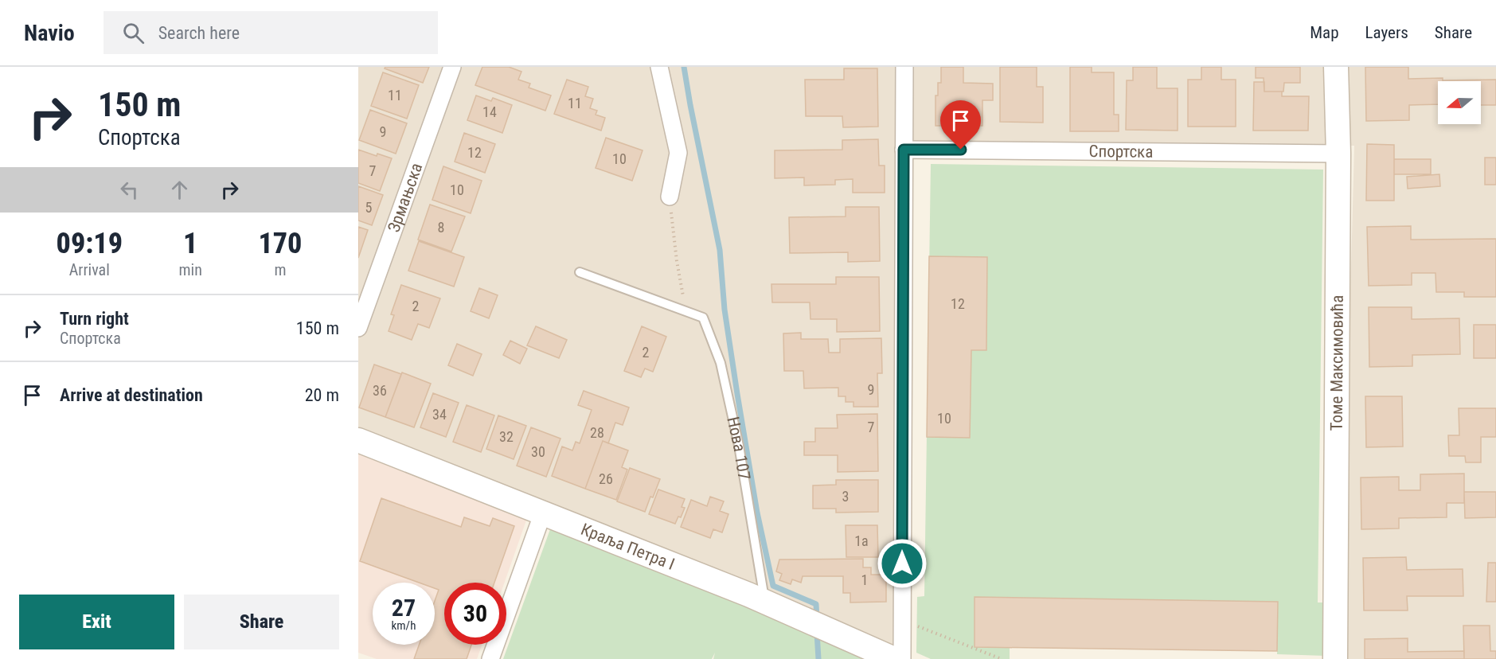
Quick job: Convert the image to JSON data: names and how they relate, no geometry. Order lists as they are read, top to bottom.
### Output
{
  "streets": {
    "street": [
      "Спортска",
      "Зрмањска",
      "Томе Максимовића",
      "Краља Петра I"
    ],
    "lane": ["Нова 107"]
  },
  "crossings": [
    ["Спортска", "Томе Максимовића"],
    ["Нова 107", "Краља Петра I"]
  ],
  "house_numbers": [
    "11",
    "11",
    "14",
    "9",
    "12",
    "10",
    "7",
    "10",
    "5",
    "8",
    "12",
    "2",
    "2",
    "9",
    "36",
    "34",
    "10",
    "7",
    "28",
    "32",
    "30",
    "26",
    "3",
    "1a",
    "1"
  ],
  "north": "left",
  "page": {
    "header": "Navio",
    "search": "Search here",
    "nav": ["Map", "Layers", "Share"],
    "turn": ["150 m", "Спортска"],
    "eta": [
      "09:19",
      "Arrival",
      "1",
      "min",
      "170",
      "m"
    ],
    "list": [
      {
        "name": "Turn right",
        "note": "Спортска",
        "value": "150 m"
      },
      {
        "name": "Arrive at destination",
        "value": "20 m"
      }
    ],
    "speed": "27 km/h",
    "limit": "30",
    "buttons": ["Exit", "Share"]
  }
}
